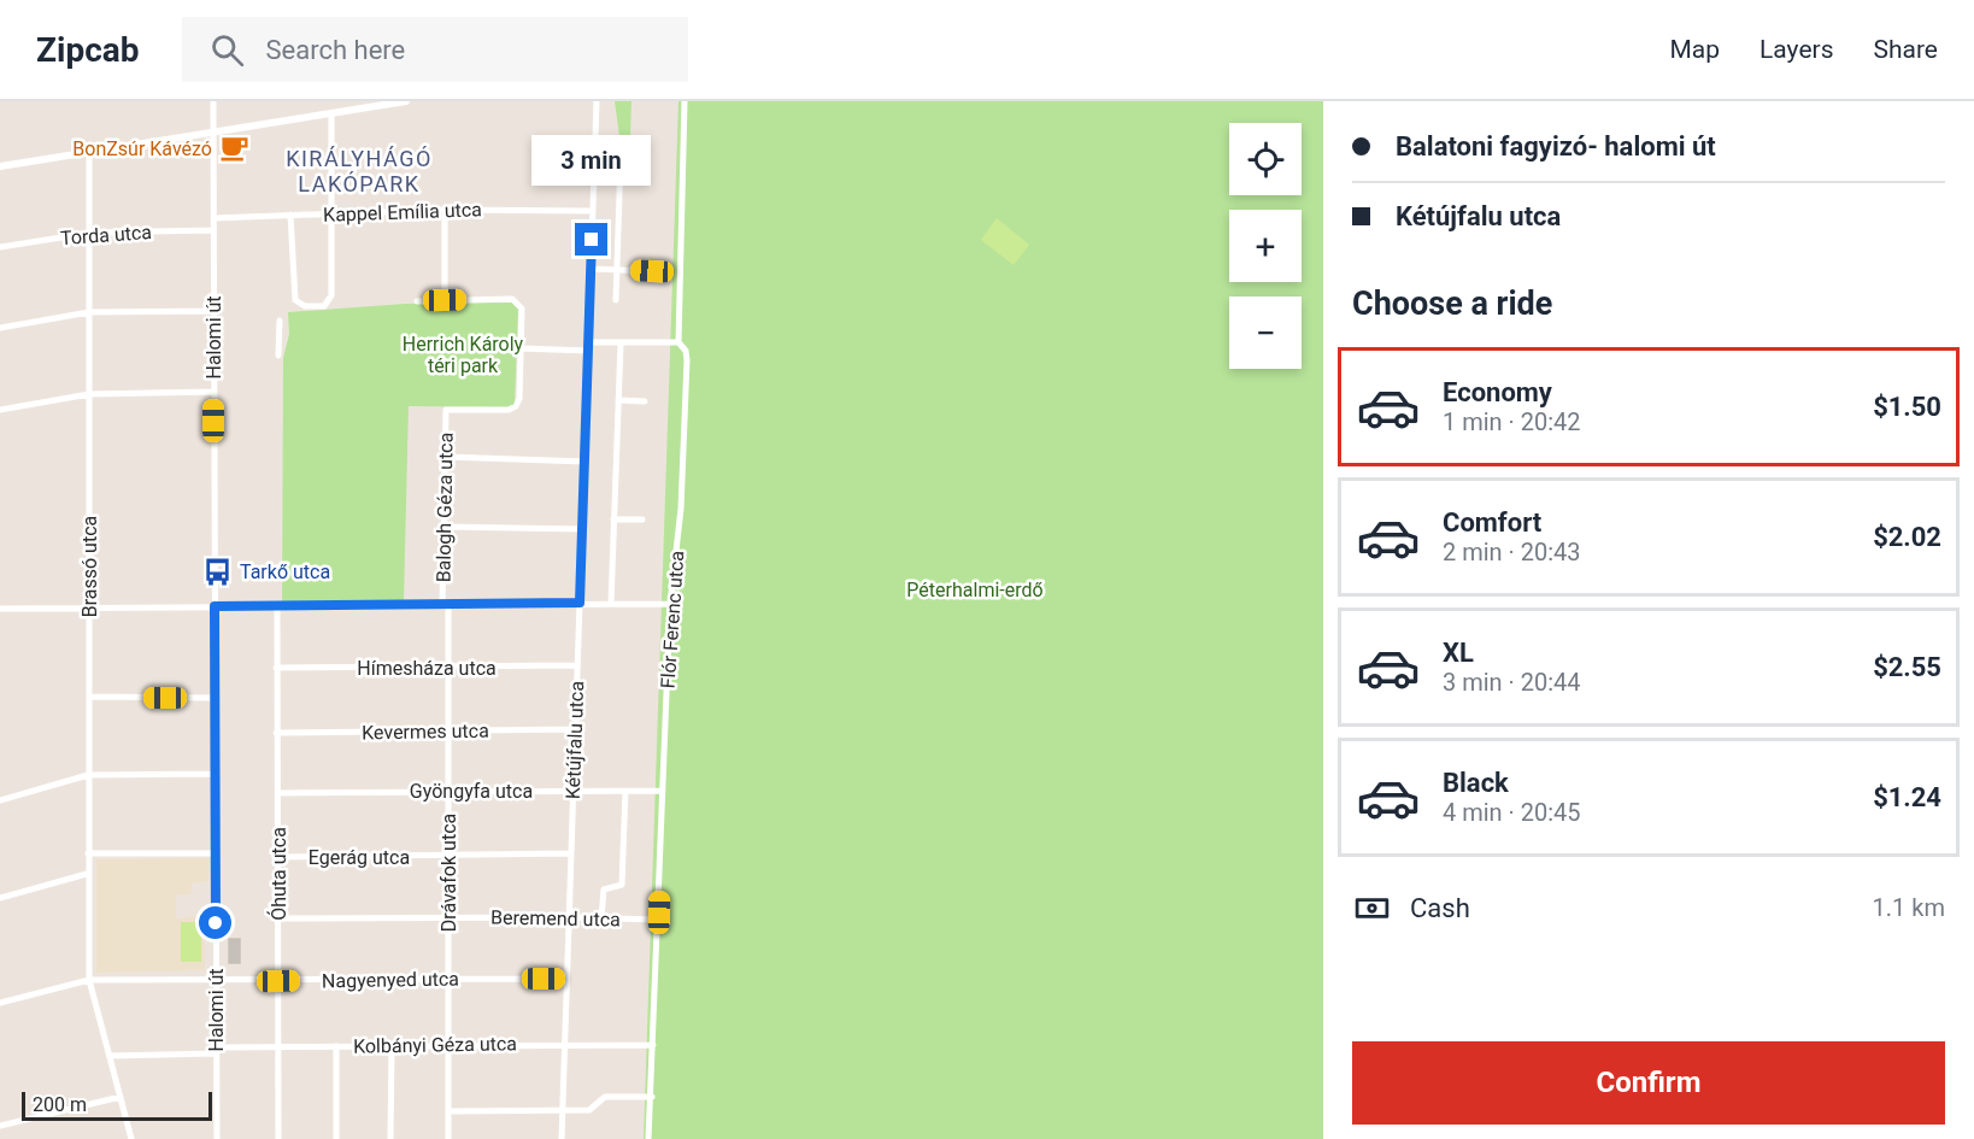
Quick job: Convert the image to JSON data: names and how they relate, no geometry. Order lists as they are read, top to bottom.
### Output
{
  "streets": {
    "street": [
      "Kappel Emília utca",
      "Torda utca",
      "Halomi út",
      "Balogh Géza utca",
      "Brassó utca",
      "Flór Ferenc utca",
      "Hímesháza utca",
      "Kevermes utca",
      "Kétújfalu utca",
      "Gyöngyfa utca",
      "Egerág utca",
      "Drávafok utca",
      "Óhuta utca",
      "Beremend utca",
      "Nagyenyed utca",
      "Kolbányi Géza utca"
    ]
  },
  "crossings": [
    ["Kappel Emília utca", "Halomi út"],
    ["Kappel Emília utca", "Kétújfalu utca"],
    ["Torda utca", "Halomi út"],
    ["Torda utca", "Brassó utca"],
    ["Halomi út", "Nagyenyed utca"],
    ["Halomi út", "Kolbányi Géza utca"],
    ["Balogh Géza utca", "Drávafok utca"],
    ["Brassó utca", "Nagyenyed utca"],
    ["Brassó utca", "Kolbányi Géza utca"],
    ["Flór Ferenc utca", "Gyöngyfa utca"],
    ["Flór Ferenc utca", "Beremend utca"],
    ["Flór Ferenc utca", "Kolbányi Géza utca"],
    ["Hímesháza utca", "Kétújfalu utca"],
    ["Hímesháza utca", "Drávafok utca"],
    ["Hímesháza utca", "Óhuta utca"],
    ["Kevermes utca", "Kétújfalu utca"],
    ["Kevermes utca", "Drávafok utca"],
    ["Kevermes utca", "Óhuta utca"],
    ["Kétújfalu utca", "Gyöngyfa utca"],
    ["Kétújfalu utca", "Egerág utca"],
    ["Kétújfalu utca", "Beremend utca"],
    ["Kétújfalu utca", "Nagyenyed utca"],
    ["Kétújfalu utca", "Kolbányi Géza utca"],
    ["Gyöngyfa utca", "Drávafok utca"],
    ["Gyöngyfa utca", "Óhuta utca"],
    ["Egerág utca", "Drávafok utca"],
    ["Egerág utca", "Óhuta utca"],
    ["Drávafok utca", "Beremend utca"],
    ["Drávafok utca", "Nagyenyed utca"],
    ["Drávafok utca", "Kolbányi Géza utca"],
    ["Óhuta utca", "Beremend utca"],
    ["Óhuta utca", "Nagyenyed utca"],
    ["Óhuta utca", "Kolbányi Géza utca"]
  ],
  "districts": ["KIRÁLYHÁGÓ LAKÓPARK"],
  "parks": ["Herrich Károly téri park", "Péterhalmi-erdő"],
  "places": {
    "cafe": ["BonZsúr Kávézó"],
    "bus stop": ["Tarkő utca"]
  },
  "scale_bar": "200 m",
  "page": {
    "header": "Zipcab",
    "search": "Search here",
    "nav": ["Map", "Layers", "Share"],
    "banner": ["Balatoni fagyizó- halomi út", "Kétújfalu utca"],
    "map_buttons": ["+", "−"],
    "bubble": "3 min",
    "heading": "Choose a ride",
    "list": [
      {
        "name": "Economy",
        "note": "1 min · 20:42",
        "value": "$1.50"
      },
      {
        "name": "Comfort",
        "note": "2 min · 20:43",
        "value": "$2.02"
      },
      {
        "name": "XL",
        "note": "3 min · 20:44",
        "value": "$2.55"
      },
      {
        "name": "Black",
        "note": "4 min · 20:45",
        "value": "$1.24"
      }
    ],
    "pay": ["Cash", "1.1 km"],
    "buttons": "Confirm",
    "scale": "200 m"
  }
}
